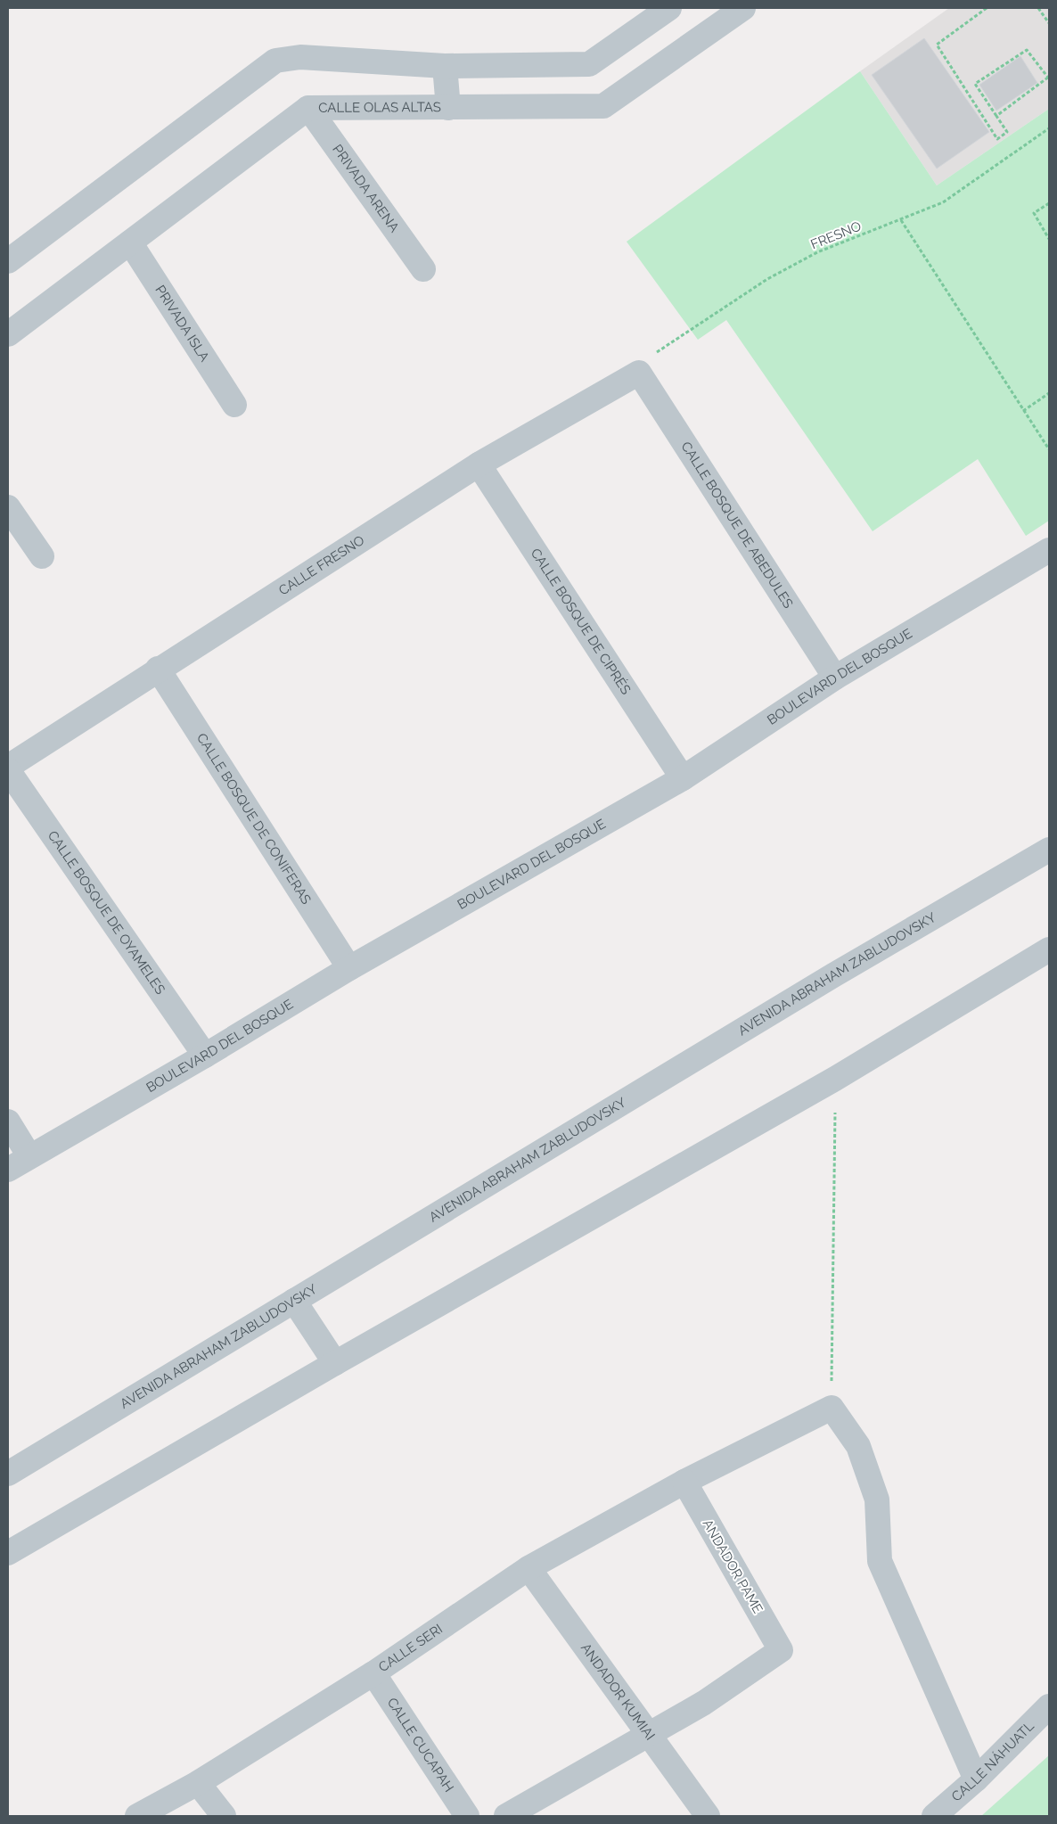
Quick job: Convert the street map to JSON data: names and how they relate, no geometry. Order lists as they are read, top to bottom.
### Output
{
  "streets": {
    "street": [
      "CALLE OLAS ALTAS",
      "PRIVADA ARENA",
      "PRIVADA ISLA",
      "CALLE BOSQUE DE ABEDULES",
      "CALLE FRESNO",
      "CALLE BOSQUE DE CIPRÉS",
      "BOULEVARD DEL BOSQUE",
      "CALLE BOSQUE DE CONIFERAS",
      "CALLE BOSQUE DE OYAMELES",
      "AVENIDA ABRAHAM ZABLUDOVSKY",
      "ANDADOR PAME",
      "CALLE SERI",
      "ANDADOR KUMIAI",
      "CALLE CUCAPAH",
      "CALLE NÁHUATL"
    ],
    "path": ["FRESNO"]
  },
  "crossings": [
    ["CALLE OLAS ALTAS", "PRIVADA ARENA"],
    ["CALLE OLAS ALTAS", "PRIVADA ISLA"],
    ["FRESNO", "CALLE BOSQUE DE ABEDULES"],
    ["FRESNO", "CALLE FRESNO"],
    ["CALLE BOSQUE DE ABEDULES", "CALLE FRESNO"],
    ["CALLE BOSQUE DE ABEDULES", "BOULEVARD DEL BOSQUE"],
    ["CALLE FRESNO", "CALLE BOSQUE DE CIPRÉS"],
    ["CALLE FRESNO", "CALLE BOSQUE DE CONIFERAS"],
    ["CALLE BOSQUE DE CIPRÉS", "BOULEVARD DEL BOSQUE"],
    ["BOULEVARD DEL BOSQUE", "CALLE BOSQUE DE CONIFERAS"],
    ["BOULEVARD DEL BOSQUE", "CALLE BOSQUE DE OYAMELES"],
    ["ANDADOR PAME", "CALLE SERI"],
    ["ANDADOR PAME", "ANDADOR KUMIAI"],
    ["CALLE SERI", "ANDADOR KUMIAI"],
    ["CALLE SERI", "CALLE CUCAPAH"]
  ]
}
